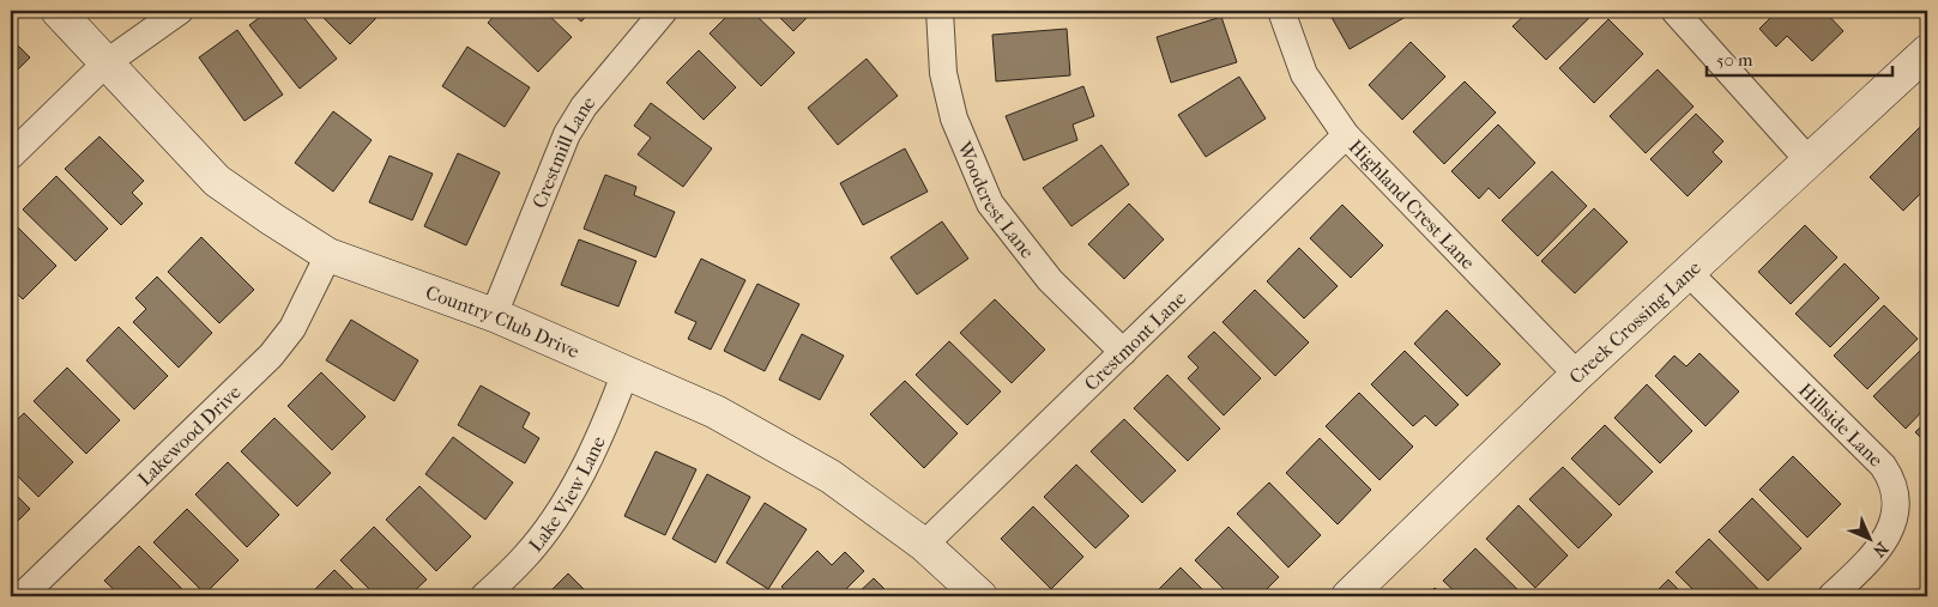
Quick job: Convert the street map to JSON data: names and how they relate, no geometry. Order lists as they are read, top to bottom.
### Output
{
  "streets": {
    "street": [
      "Crestmill Lane",
      "Woodcrest Lane",
      "Highland Crest Lane",
      "Creek Crossing Lane",
      "Country Club Drive",
      "Crestmont Lane",
      "Hillside Lane",
      "Lakewood Drive",
      "Lake View Lane"
    ]
  },
  "crossings": [
    ["Crestmill Lane", "Country Club Drive"],
    ["Woodcrest Lane", "Crestmont Lane"],
    ["Highland Crest Lane", "Creek Crossing Lane"],
    ["Highland Crest Lane", "Crestmont Lane"],
    ["Creek Crossing Lane", "Hillside Lane"],
    ["Country Club Drive", "Crestmont Lane"],
    ["Country Club Drive", "Lakewood Drive"],
    ["Country Club Drive", "Lake View Lane"]
  ],
  "scale_bar": "50 m",
  "north": "bottom right"
}
